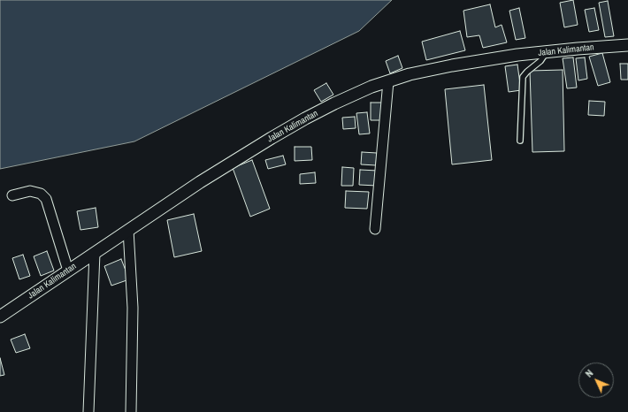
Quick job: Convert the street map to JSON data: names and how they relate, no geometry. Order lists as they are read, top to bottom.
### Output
{
  "streets": {
    "street": ["Jalan Kalimantan"]
  },
  "north": "top left"
}
